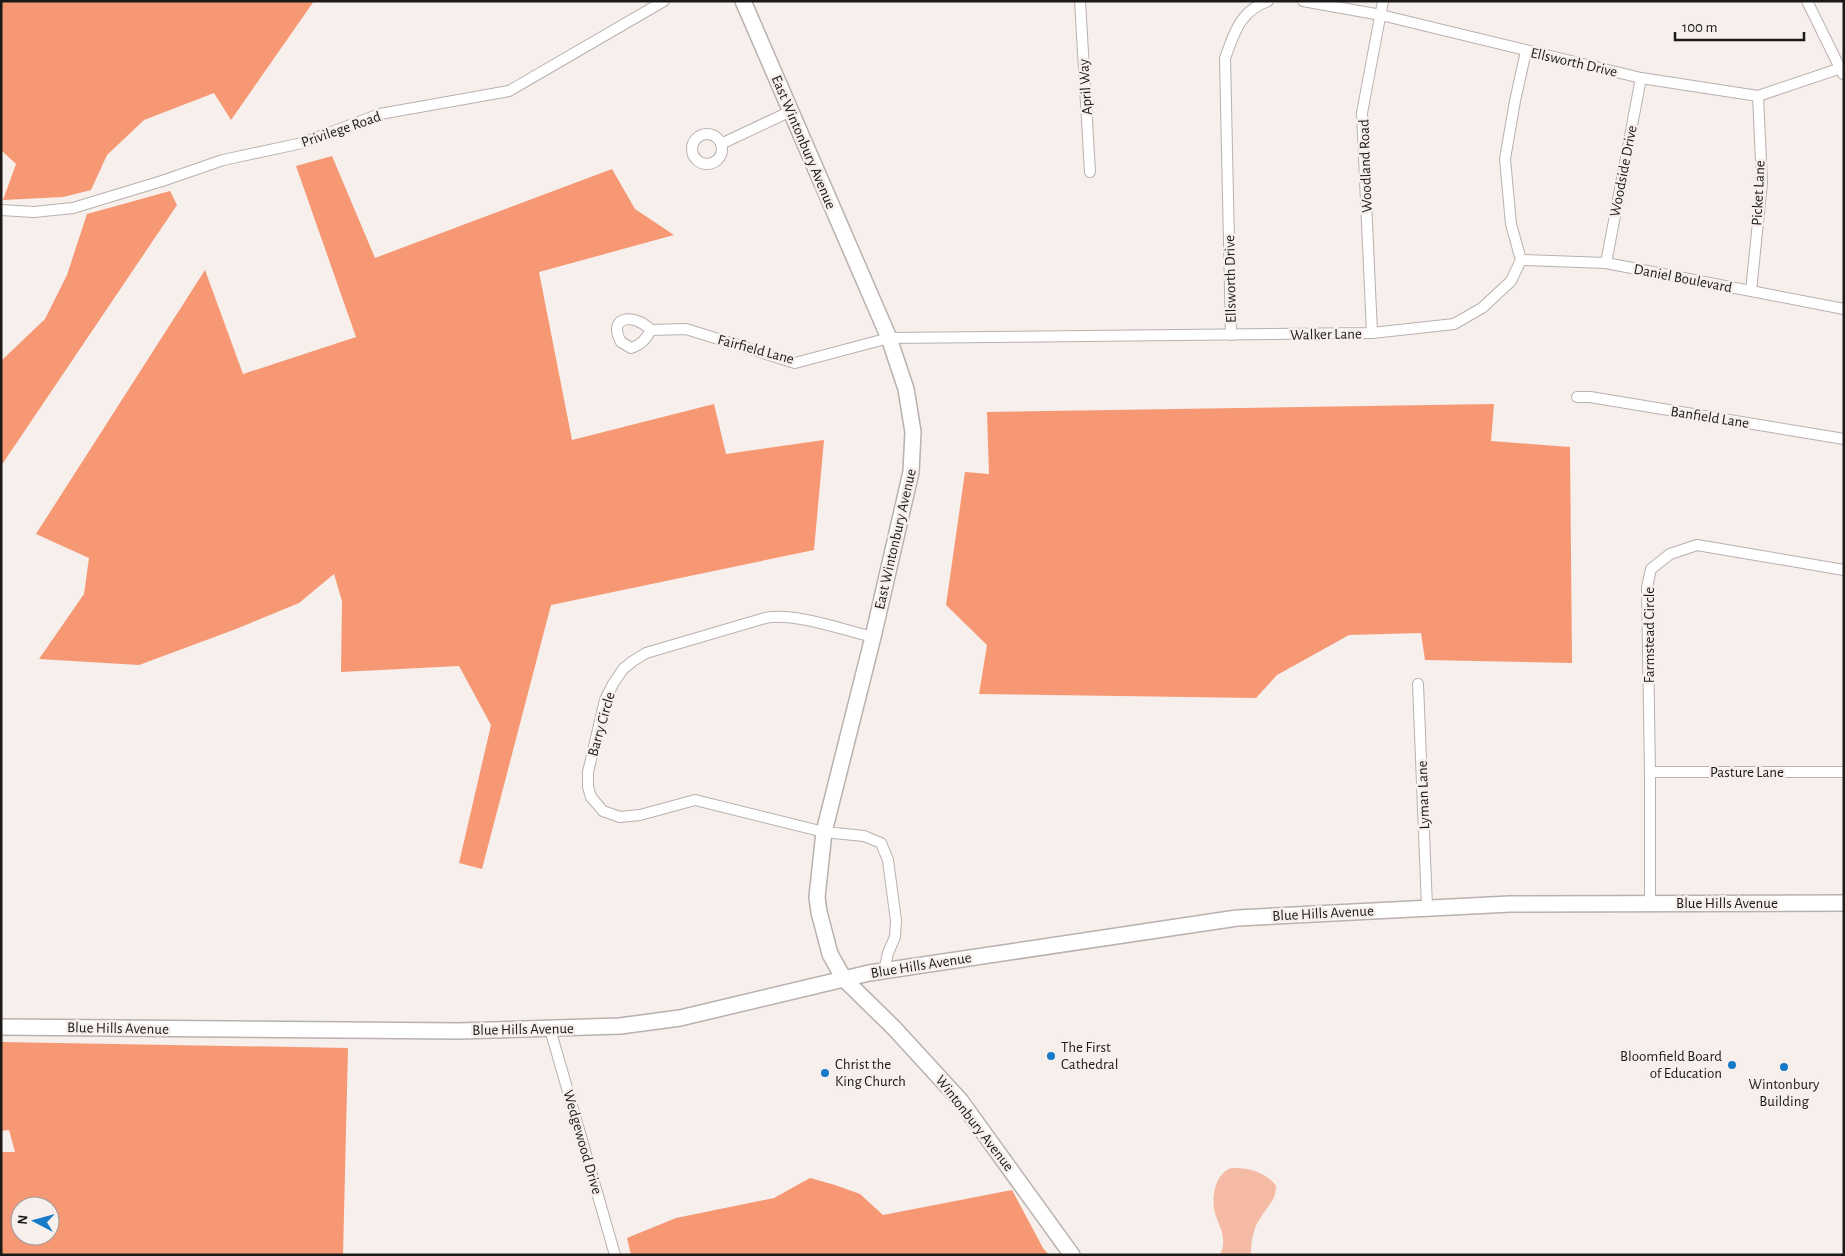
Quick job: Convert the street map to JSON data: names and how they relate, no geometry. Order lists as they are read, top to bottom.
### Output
{
  "streets": {
    "main road": ["East Wintonbury Avenue", "Blue Hills Avenue", "Wintonbury Avenue"],
    "street": [
      "Ellsworth Drive",
      "April Way",
      "Privilege Road",
      "Woodland Road",
      "Woodside Drive",
      "Picket Lane",
      "Daniel Boulevard",
      "Walker Lane",
      "Fairfield Lane",
      "Banfield Lane",
      "Farmstead Circle",
      "Barry Circle",
      "Pasture Lane",
      "Lyman Lane",
      "Wedgewood Drive"
    ]
  },
  "crossings": [
    ["Ellsworth Drive", "Woodland Road"],
    ["Ellsworth Drive", "Woodside Drive"],
    ["Ellsworth Drive", "Picket Lane"],
    ["Ellsworth Drive", "Walker Lane"],
    ["East Wintonbury Avenue", "Walker Lane"],
    ["East Wintonbury Avenue", "Fairfield Lane"],
    ["East Wintonbury Avenue", "Barry Circle"],
    ["East Wintonbury Avenue", "Blue Hills Avenue"],
    ["East Wintonbury Avenue", "Wintonbury Avenue"],
    ["Woodland Road", "Walker Lane"],
    ["Woodside Drive", "Daniel Boulevard"],
    ["Picket Lane", "Daniel Boulevard"],
    ["Daniel Boulevard", "Walker Lane"],
    ["Walker Lane", "Fairfield Lane"],
    ["Farmstead Circle", "Pasture Lane"],
    ["Farmstead Circle", "Blue Hills Avenue"],
    ["Barry Circle", "Blue Hills Avenue"],
    ["Lyman Lane", "Blue Hills Avenue"],
    ["Blue Hills Avenue", "Wintonbury Avenue"],
    ["Blue Hills Avenue", "Wedgewood Drive"]
  ],
  "places": [
    "The First Cathedral",
    "Bloomfield Board of Education",
    "Wintonbury Building",
    "Christ the King Church"
  ],
  "scale_bar": "100 m",
  "north": "left"
}
